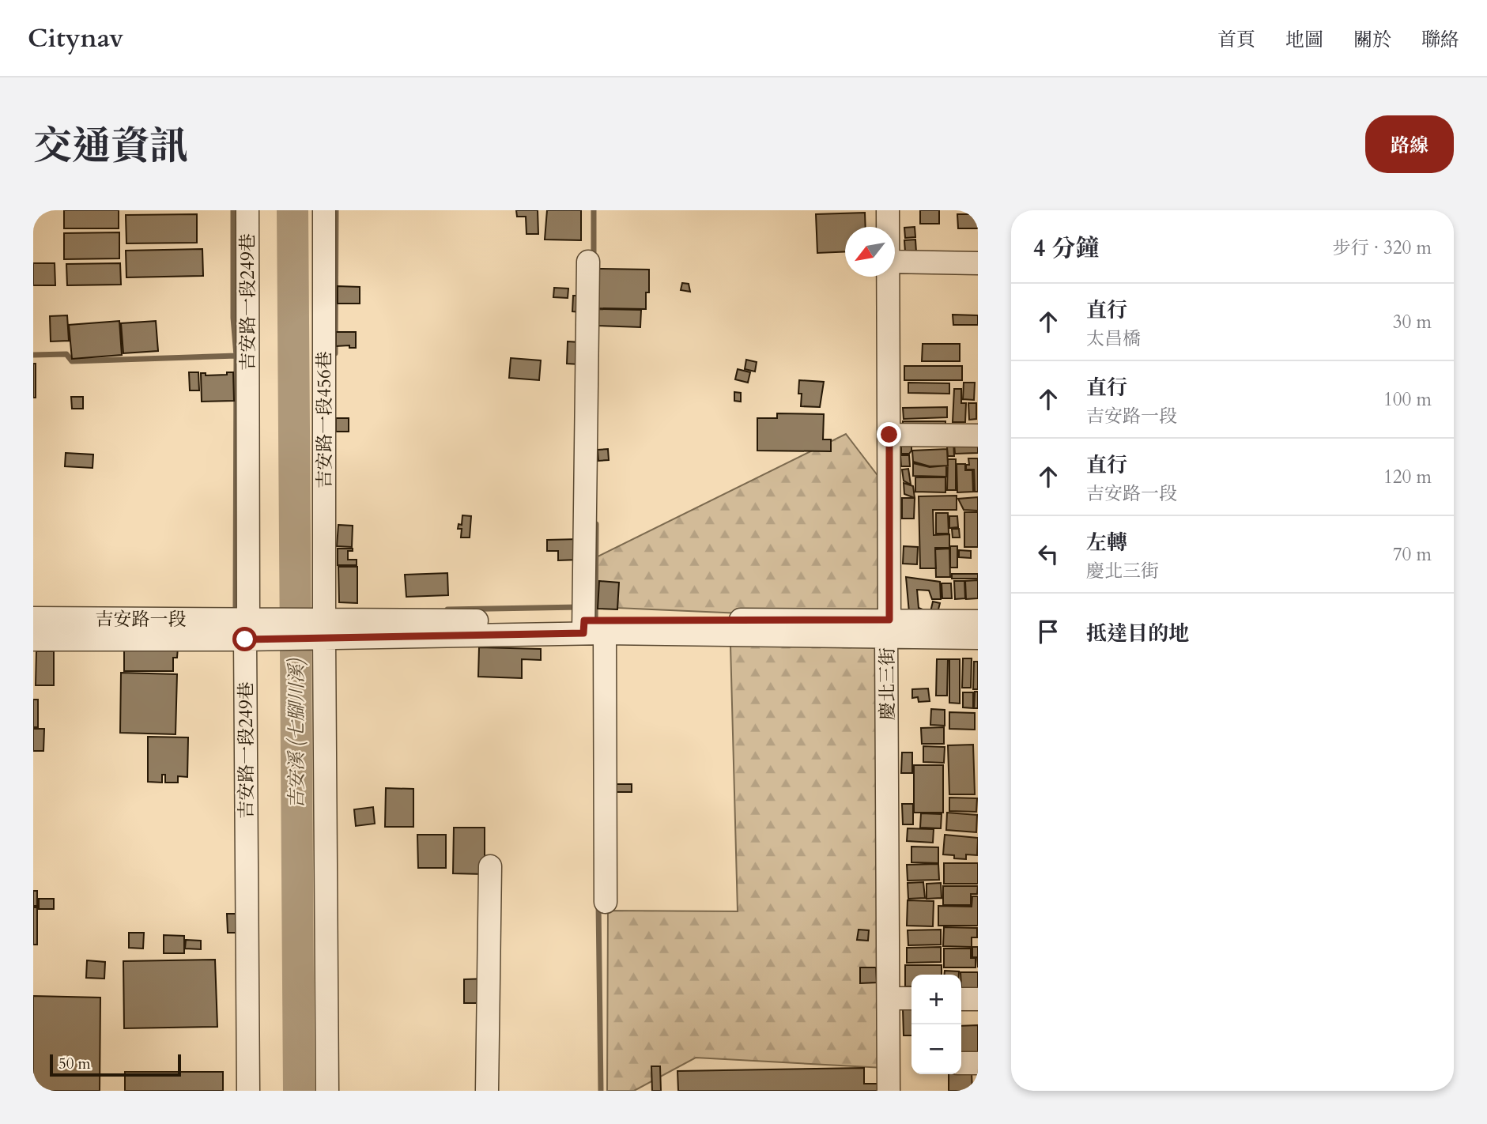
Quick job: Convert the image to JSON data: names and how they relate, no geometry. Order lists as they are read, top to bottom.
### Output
{
  "streets": {
    "street": [
      "吉安路一段249巷",
      "吉安路一段456巷",
      "吉安路一段",
      "慶北三街"
    ]
  },
  "crossings": [
    ["吉安路一段249巷", "吉安路一段"]
  ],
  "water": ["吉安溪 (七腳川溪)"],
  "scale_bar": "50 m",
  "north": "bottom left",
  "page": {
    "header": "Citynav",
    "nav": [
      "首頁",
      "地圖",
      "關於",
      "聯絡"
    ],
    "title": "交通資訊",
    "buttons": "路線",
    "heading": ["4 分鐘", "步行 · 320 m"],
    "list": [
      ["直行", "太昌橋", "30 m"],
      ["直行", "吉安路一段", "100 m"],
      ["直行", "吉安路一段", "120 m"],
      ["左轉", "慶北三街", "70 m"],
      "抵達目的地"
    ],
    "map_buttons": ["+", "−"],
    "scale": "50 m"
  }
}
